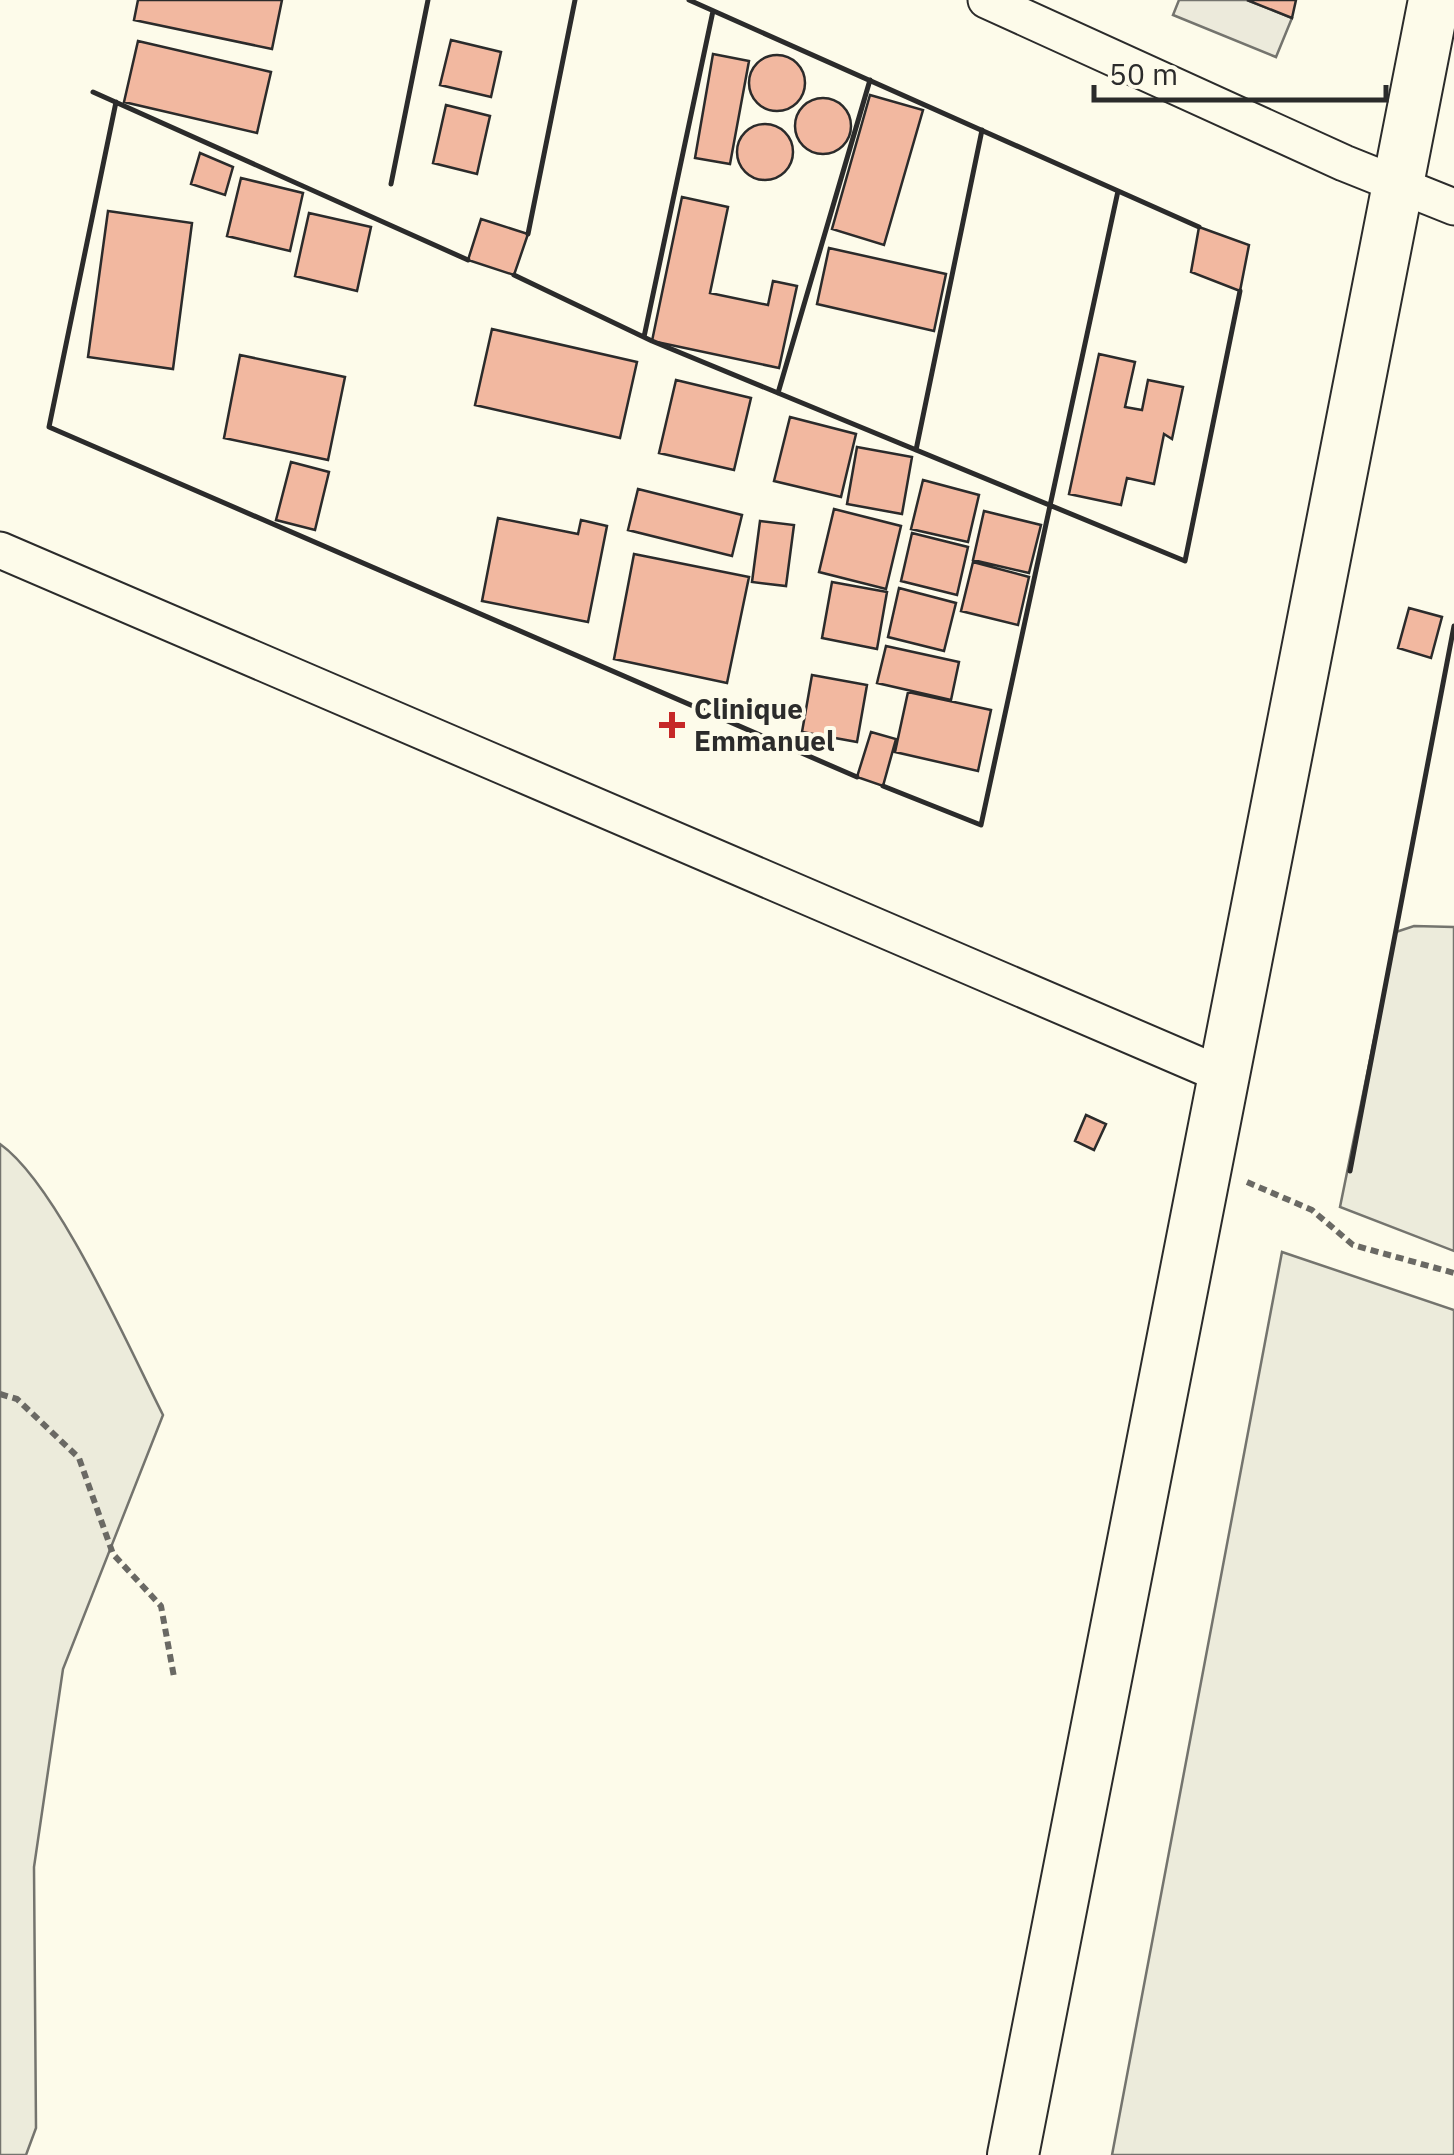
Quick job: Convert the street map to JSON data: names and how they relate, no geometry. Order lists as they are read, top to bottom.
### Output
{
  "places": {
    "health": ["Clinique Emmanuel"]
  },
  "scale_bar": "50 m"
}
